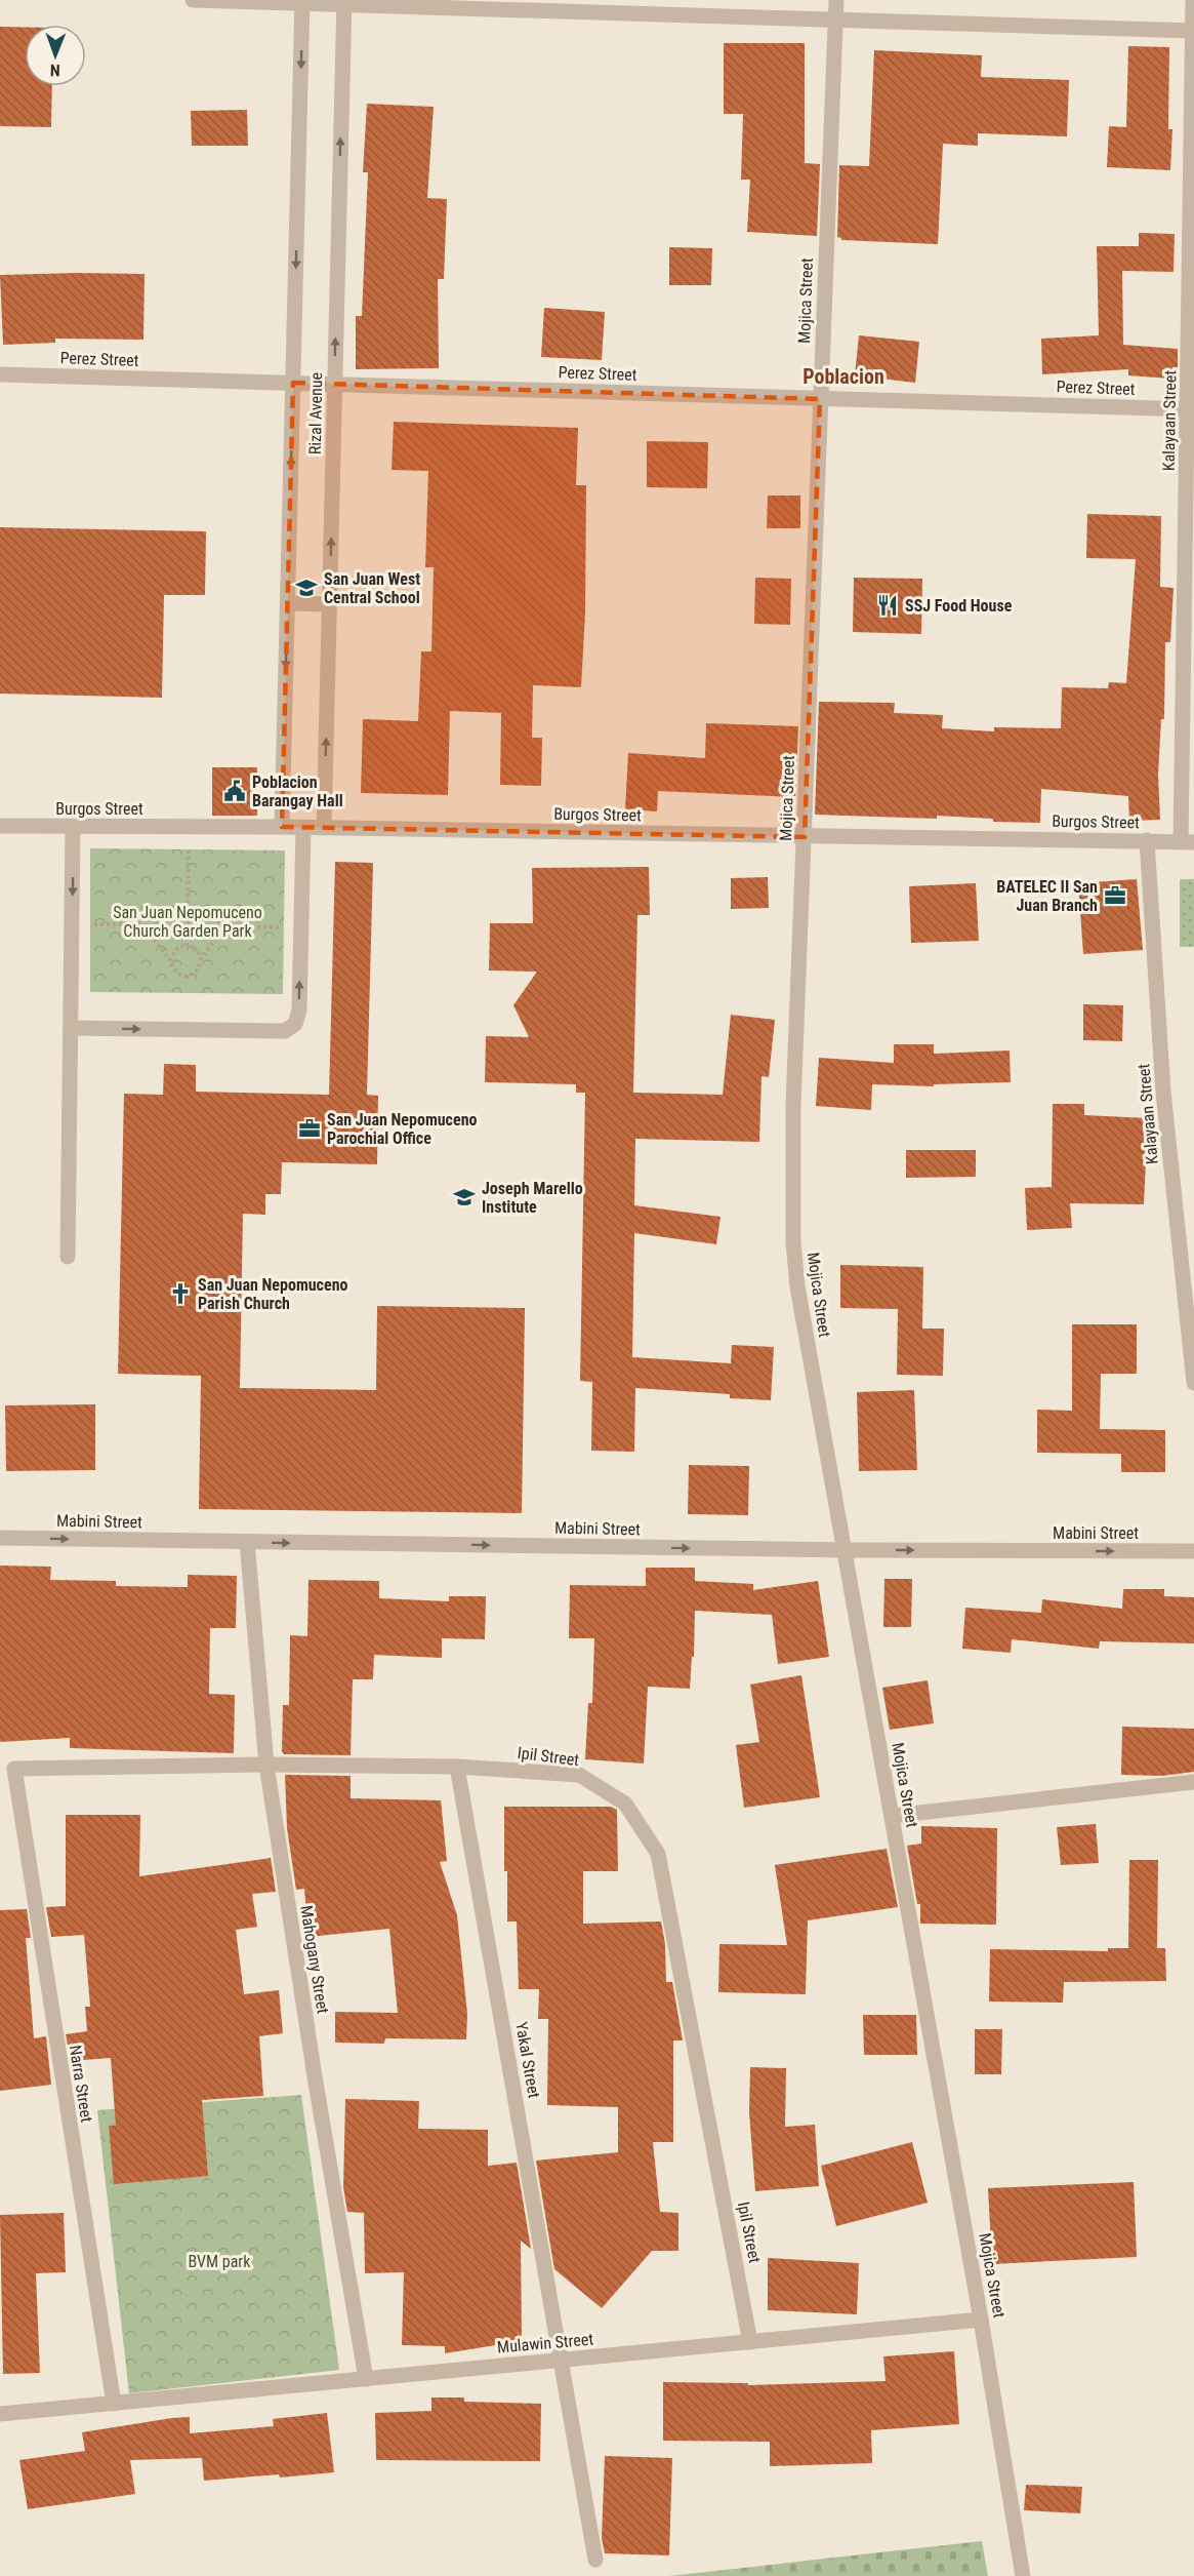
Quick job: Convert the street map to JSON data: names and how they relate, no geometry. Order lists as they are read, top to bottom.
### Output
{
  "streets": {
    "street": [
      "Mojica Street",
      "Perez Street",
      "Rizal Avenue",
      "Kalayaan Street",
      "Burgos Street",
      "Mabini Street",
      "Ipil Street",
      "Mahogany Street",
      "Yakal Street",
      "Narra Street",
      "Mulawin Street"
    ]
  },
  "crossings": [
    ["Mojica Street", "Perez Street"],
    ["Mojica Street", "Burgos Street"],
    ["Mojica Street", "Mabini Street"],
    ["Mojica Street", "Mulawin Street"],
    ["Perez Street", "Rizal Avenue"],
    ["Perez Street", "Kalayaan Street"],
    ["Rizal Avenue", "Burgos Street"],
    ["Kalayaan Street", "Burgos Street"],
    ["Mabini Street", "Mahogany Street"],
    ["Ipil Street", "Mahogany Street"],
    ["Ipil Street", "Yakal Street"],
    ["Ipil Street", "Narra Street"],
    ["Ipil Street", "Mulawin Street"],
    ["Mahogany Street", "Mulawin Street"],
    ["Yakal Street", "Mulawin Street"],
    ["Narra Street", "Mulawin Street"]
  ],
  "one_way": ["Mabini Street"],
  "districts": ["Poblacion"],
  "parks": ["San Juan Nepomuceno Church Garden Park", "BVM park"],
  "places": {
    "school or university": ["San Juan West Central School", "Joseph Marello Institute"],
    "restaurant": ["SSJ Food House"],
    "public building": ["Poblacion Barangay Hall"],
    "office": ["BATELEC II San Juan Branch", "San Juan Nepomuceno Parochial Office"],
    "church": ["San Juan Nepomuceno Parish Church"]
  },
  "north": "bottom"
}
